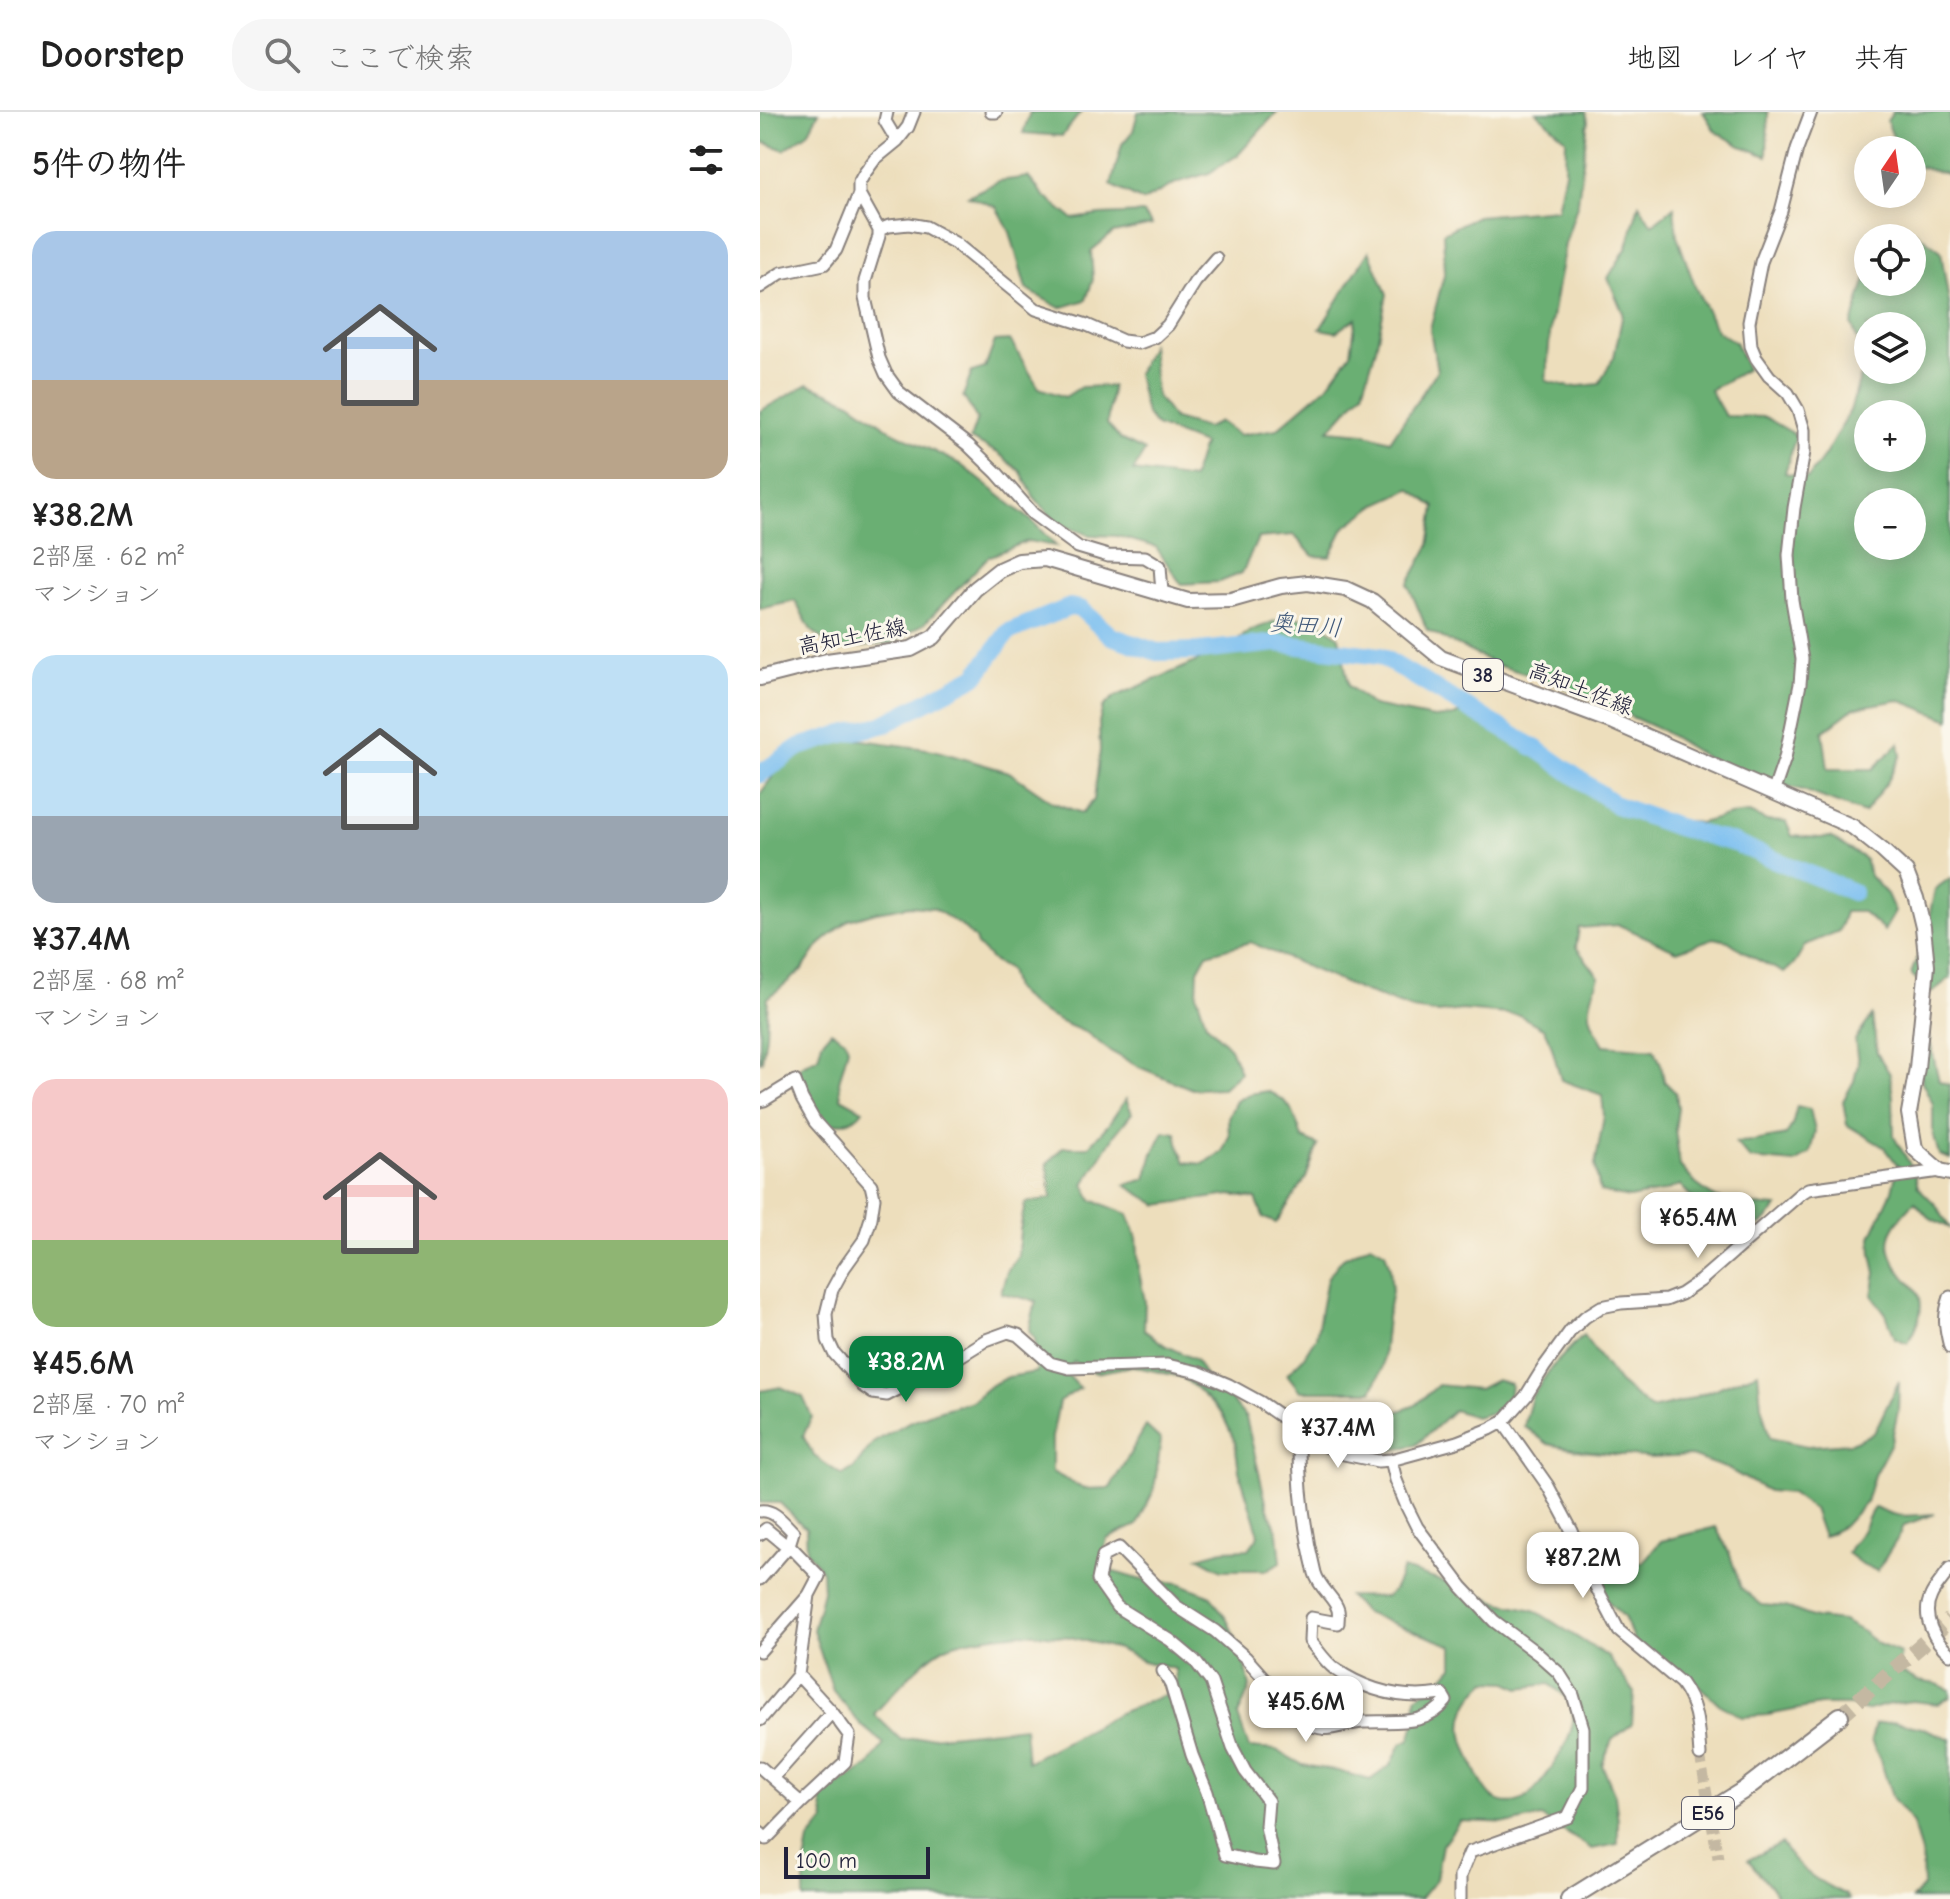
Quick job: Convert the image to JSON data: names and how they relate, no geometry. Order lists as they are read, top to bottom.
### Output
{
  "streets": {
    "highway": ["E56"],
    "main road": ["高知土佐線", "38"]
  },
  "water": ["奥田川"],
  "scale_bar": "100 m",
  "north": "top",
  "page": {
    "header": "Doorstep",
    "search": "ここで検索",
    "nav": ["地図", "レイヤ", "共有"],
    "heading": "5件の物件",
    "map_buttons": ["+", "−"],
    "list": [
      {
        "name": "¥38.2M",
        "note": "2部屋 · 62 m² · マンション"
      },
      {
        "name": "¥37.4M",
        "note": "2部屋 · 68 m² · マンション"
      },
      {
        "name": "¥45.6M",
        "note": "2部屋 · 70 m² · マンション"
      }
    ],
    "price": [
      "¥65.4M",
      "¥38.2M",
      "¥37.4M",
      "¥87.2M",
      "¥45.6M"
    ],
    "scale": "100 m"
  }
}
